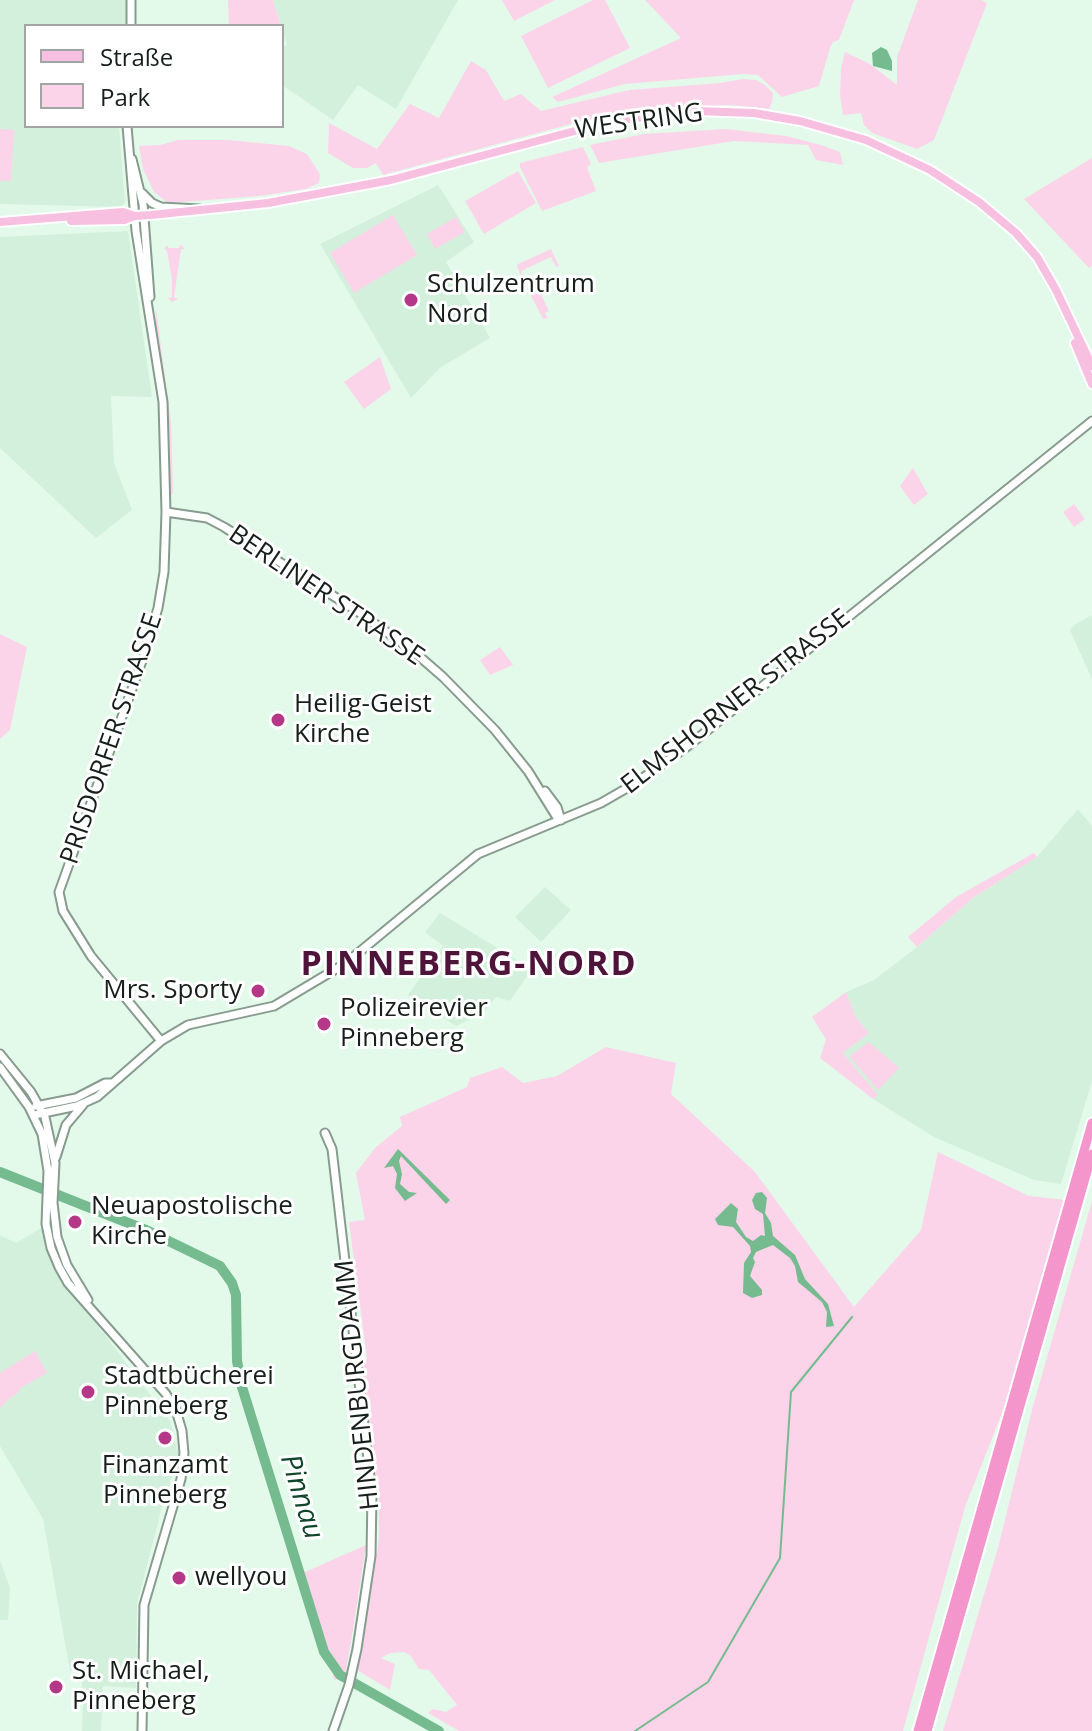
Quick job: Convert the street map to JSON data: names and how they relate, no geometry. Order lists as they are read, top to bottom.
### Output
{
  "streets": {
    "main road": [
      "WESTRING",
      "BERLINER STRASSE",
      "ELMSHORNER STRASSE",
      "PRISDORFER STRASSE",
      "HINDENBURGDAMM"
    ]
  },
  "crossings": [
    ["WESTRING", "PRISDORFER STRASSE"],
    ["BERLINER STRASSE", "ELMSHORNER STRASSE"],
    ["BERLINER STRASSE", "PRISDORFER STRASSE"],
    ["ELMSHORNER STRASSE", "PRISDORFER STRASSE"]
  ],
  "districts": ["PINNEBERG-NORD"],
  "water": ["Pinnau"],
  "places": [
    "Schulzentrum Nord",
    "Heilig-Geist Kirche",
    "Mrs. Sporty",
    "Polizeirevier Pinneberg",
    "Neuapostolische Kirche",
    "Stadtbücherei Pinneberg",
    "Finanzamt Pinneberg",
    "wellyou",
    "St. Michael, Pinneberg"
  ],
  "legend": ["Straße", "Park"]
}
